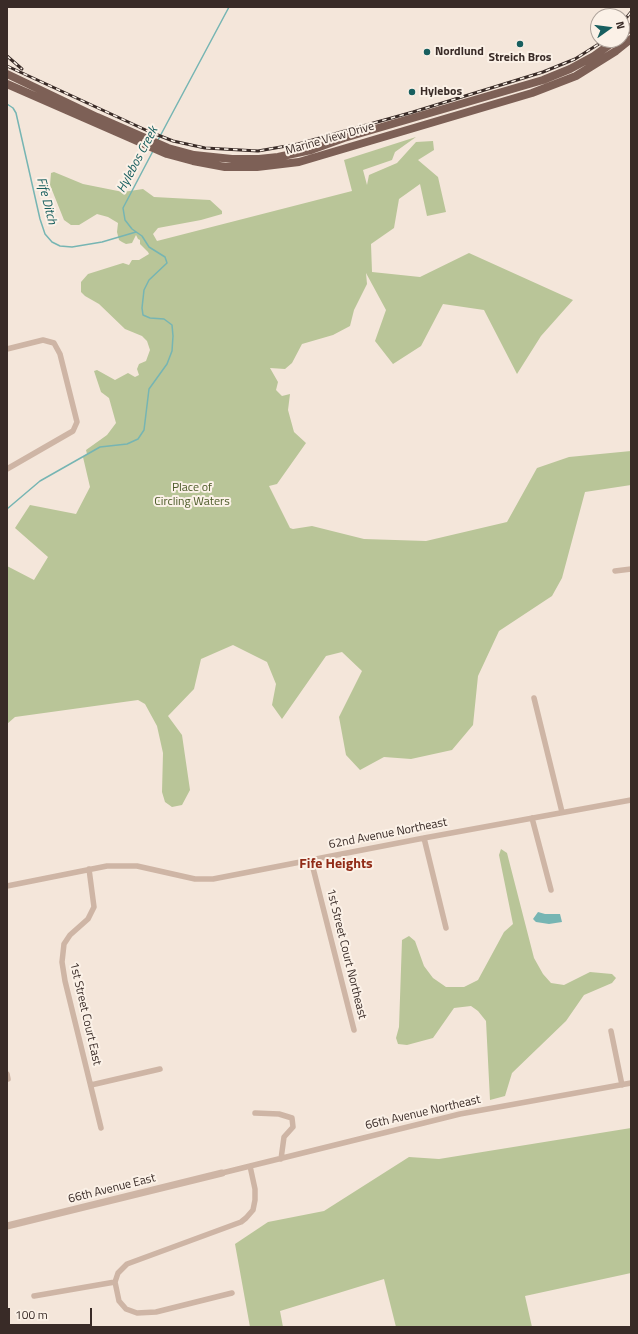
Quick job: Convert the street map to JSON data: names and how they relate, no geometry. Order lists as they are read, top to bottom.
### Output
{
  "streets": {
    "main road": ["Marine View Drive"],
    "street": [
      "62nd Avenue Northeast",
      "1st Street Court Northeast",
      "1st Street Court East",
      "66th Avenue Northeast",
      "66th Avenue East"
    ]
  },
  "crossings": [
    ["62nd Avenue Northeast", "1st Street Court Northeast"],
    ["62nd Avenue Northeast", "1st Street Court East"],
    ["66th Avenue Northeast", "66th Avenue East"]
  ],
  "districts": ["Fife Heights"],
  "water": ["Hylebos Creek", "Fife Ditch"],
  "parks": ["Place of Circling Waters"],
  "places": ["Streich Bros", "Nordlund", "Hylebos"],
  "scale_bar": "100 m",
  "north": "right"
}
